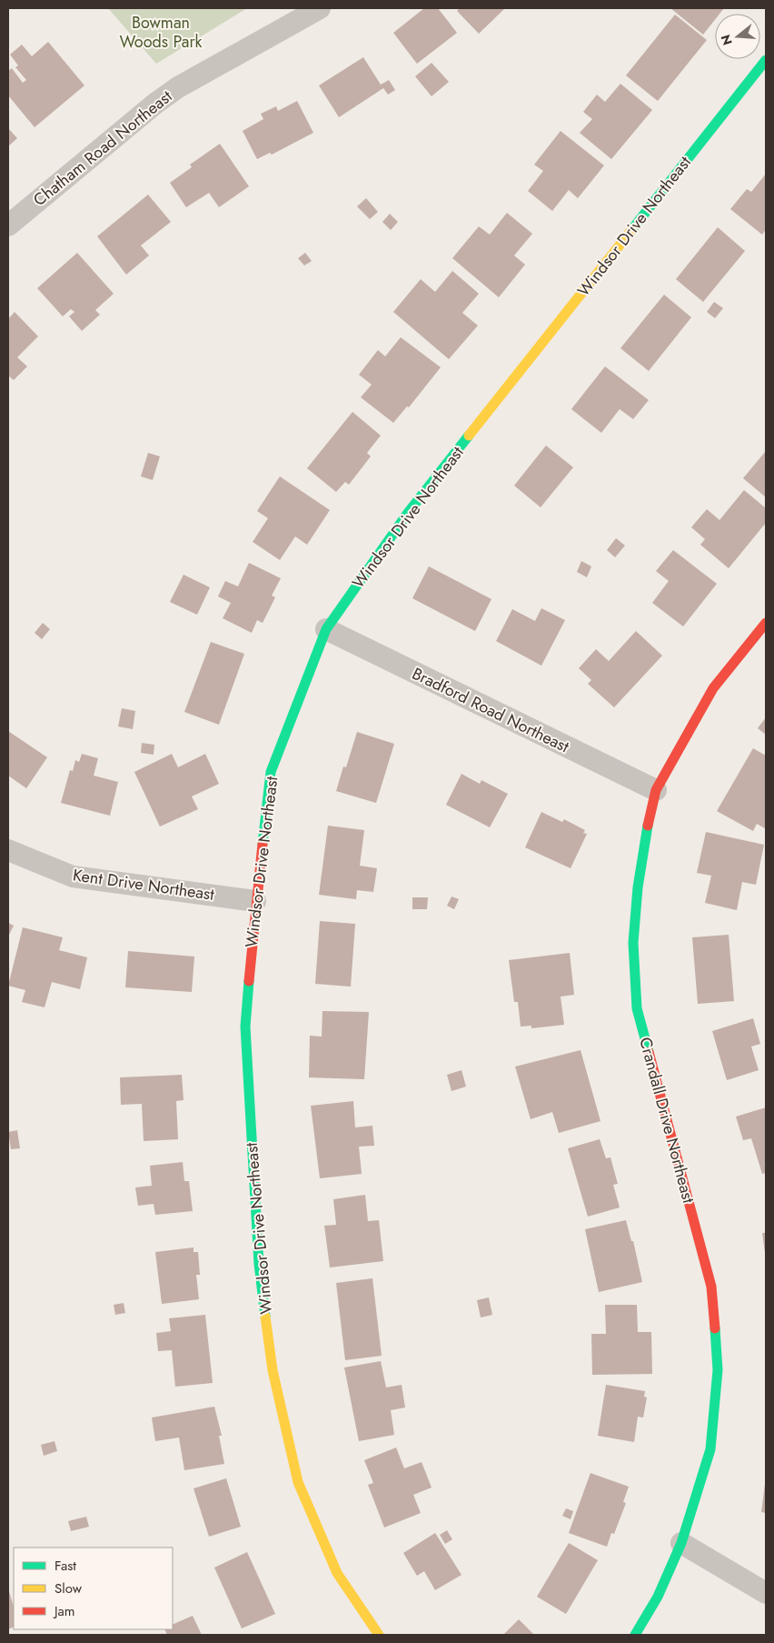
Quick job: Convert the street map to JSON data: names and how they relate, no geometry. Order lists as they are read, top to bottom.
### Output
{
  "streets": {
    "street": [
      "Chatham Road Northeast",
      "Windsor Drive Northeast",
      "Bradford Road Northeast",
      "Kent Drive Northeast",
      "Crandall Drive Northeast"
    ]
  },
  "crossings": [
    ["Windsor Drive Northeast", "Bradford Road Northeast"],
    ["Windsor Drive Northeast", "Kent Drive Northeast"],
    ["Bradford Road Northeast", "Crandall Drive Northeast"]
  ],
  "parks": ["Bowman Woods Park"],
  "legend": ["Fast", "Slow", "Jam"],
  "north": "left"
}
